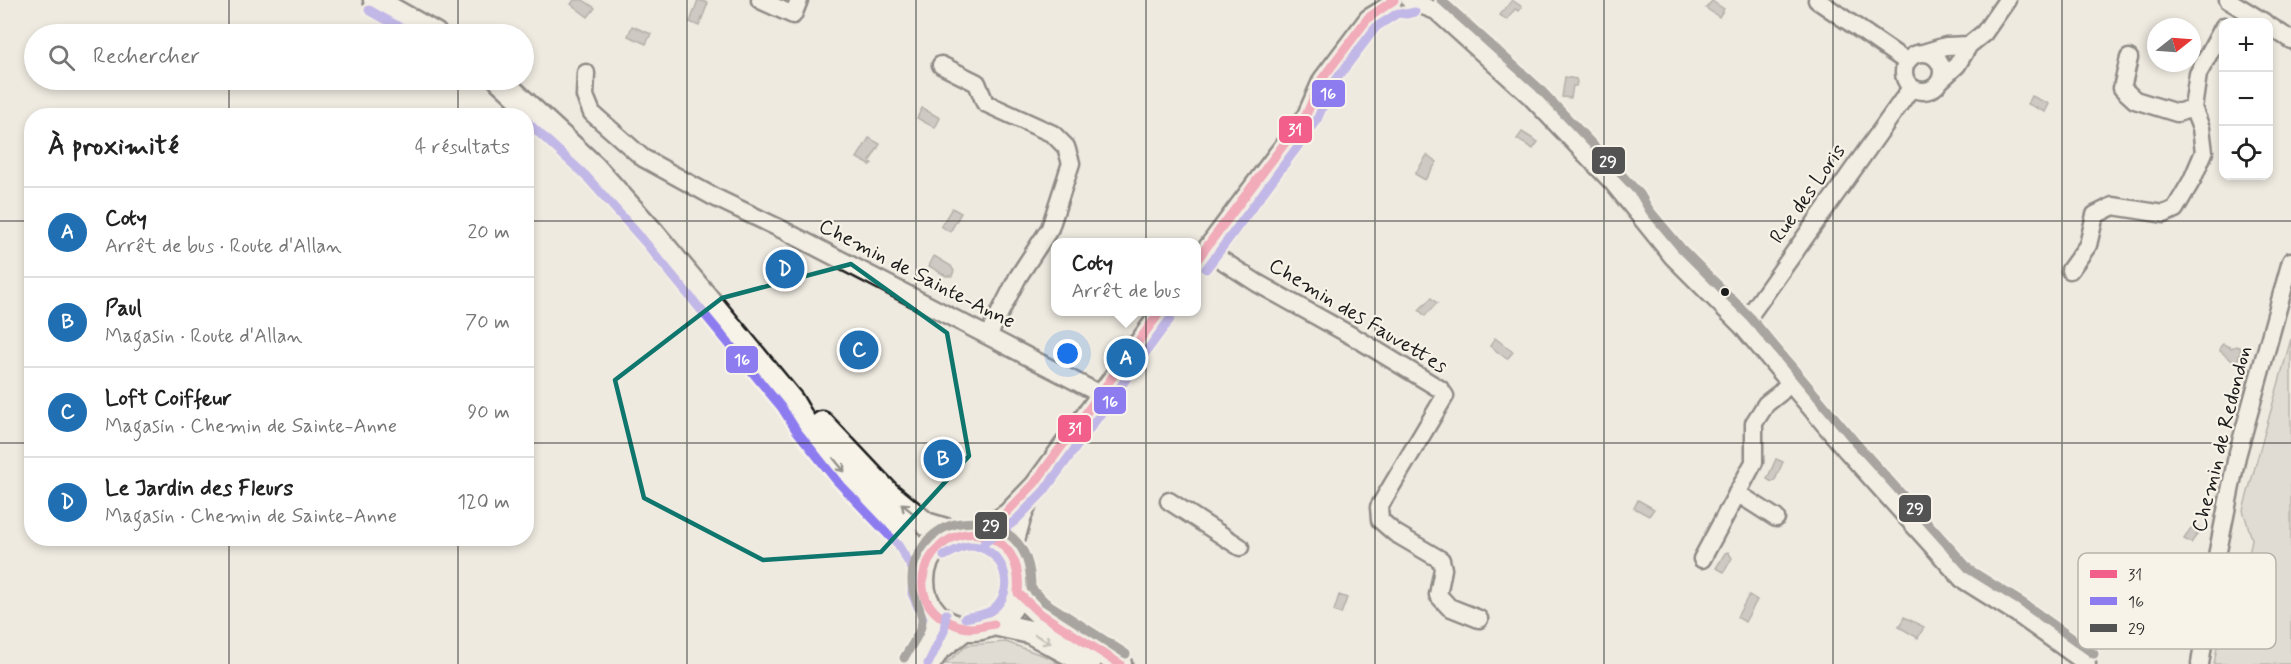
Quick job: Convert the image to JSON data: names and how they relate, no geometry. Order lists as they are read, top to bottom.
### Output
{
  "streets": {
    "street": [
      "Rue des Loris",
      "Chemin de Sainte-Anne",
      "Chemin des Fauvettes",
      "Chemin de Redondon"
    ]
  },
  "lines": ["transit line 31", "transit line 29", "transit line 16"],
  "legend": ["31", "16", "29"],
  "north": "right",
  "page": {
    "map_buttons": ["+", "−"],
    "search": "Rechercher",
    "heading": ["À proximité", "4 résultats"],
    "list": [
      {
        "mark": "A",
        "name": "Coty",
        "note": "Arrêt de bus · Route d'Allan",
        "value": "20 m"
      },
      {
        "mark": "B",
        "name": "Paul",
        "note": "Magasin · Route d'Allan",
        "value": "70 m"
      },
      {
        "mark": "C",
        "name": "Loft Coiffeur",
        "note": "Magasin · Chemin de Sainte-Anne",
        "value": "90 m"
      },
      {
        "mark": "D",
        "name": "Le Jardin des Fleurs",
        "note": "Magasin · Chemin de Sainte-Anne",
        "value": "120 m"
      }
    ],
    "popup": ["Coty", "Arrêt de bus"],
    "pins": [
      "D",
      "C",
      "A",
      "B"
    ]
  }
}
